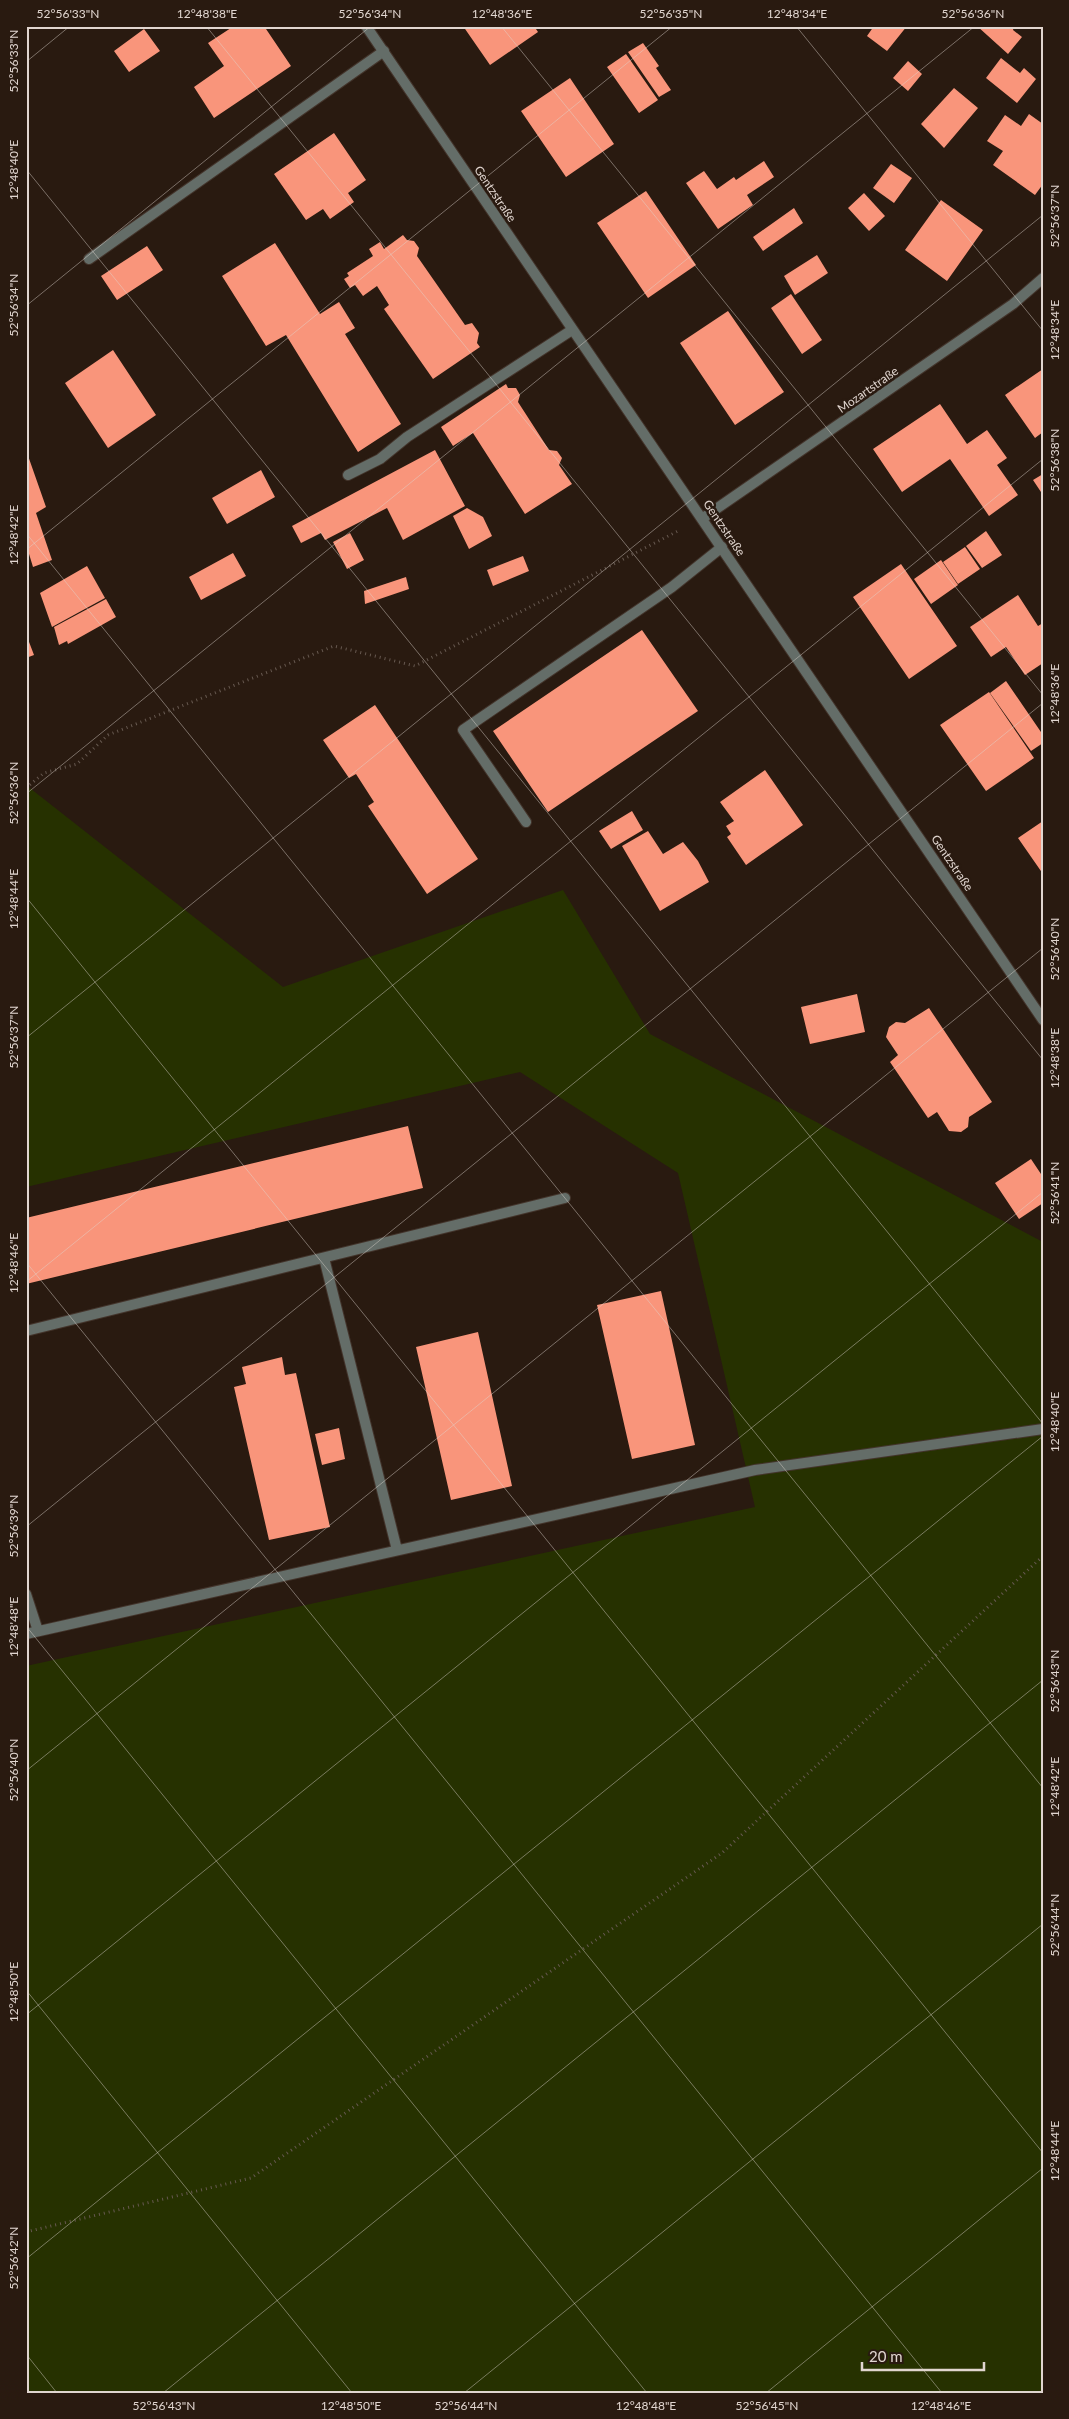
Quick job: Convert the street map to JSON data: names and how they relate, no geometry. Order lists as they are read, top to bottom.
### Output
{
  "streets": {
    "street": ["Gentzstraße", "Mozartstraße"]
  },
  "crossings": [
    ["Gentzstraße", "Mozartstraße"]
  ],
  "scale_bar": "20 m",
  "coordinates": [
    "52°56'33\"N",
    "12°48'38\"E",
    "52°56'34\"N",
    "12°48'36\"E",
    "52°56'35\"N",
    "12°48'34\"E",
    "52°56'36\"N",
    "12°48'40\"E",
    "52°56'37\"N",
    "52°56'38\"N",
    "12°48'42\"E",
    "12°48'44\"E",
    "52°56'40\"N",
    "52°56'41\"N",
    "12°48'46\"E",
    "52°56'39\"N",
    "12°48'48\"E",
    "52°56'43\"N",
    "52°56'44\"N",
    "12°48'50\"E",
    "52°56'42\"N",
    "52°56'45\"N"
  ]
}
